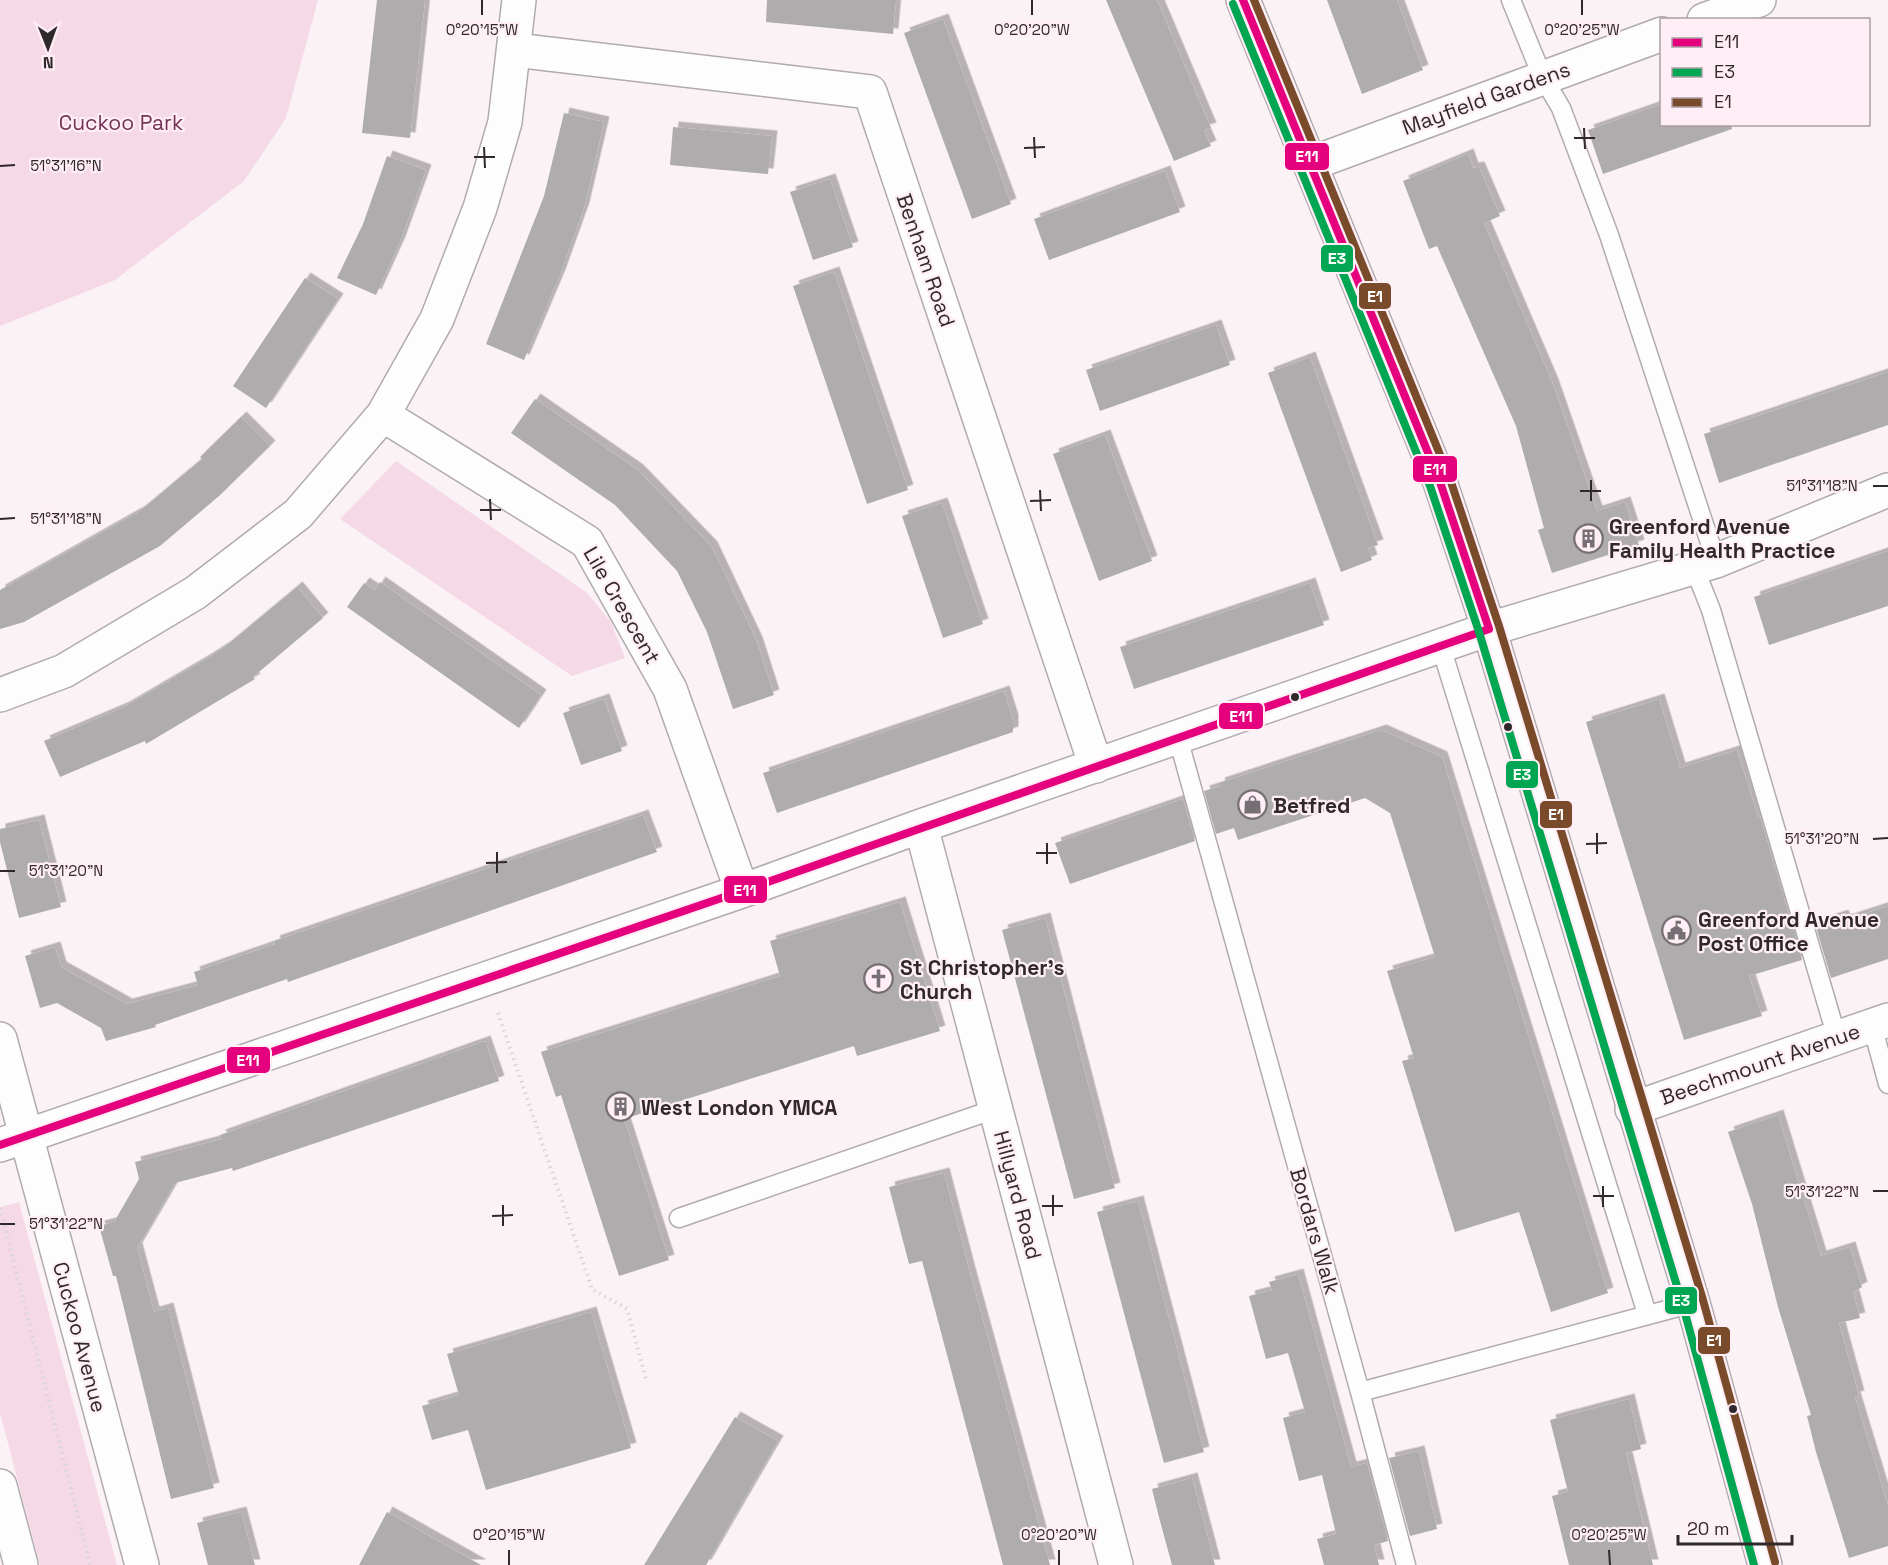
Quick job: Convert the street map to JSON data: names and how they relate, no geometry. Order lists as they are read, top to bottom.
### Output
{
  "streets": {
    "street": [
      "Mayfield Gardens",
      "Benham Road",
      "Lile Crescent",
      "Beechmount Avenue",
      "Hillyard Road",
      "Cuckoo Avenue"
    ],
    "lane": ["Bordars Walk"]
  },
  "parks": ["Cuckoo Park"],
  "places": {
    "building": ["Greenford Avenue Family Health Practice", "West London YMCA"],
    "shop": ["Betfred"],
    "public building": ["Greenford Avenue Post Office"],
    "church": ["St Christopher's Church"]
  },
  "lines": ["transit line E11", "transit line E1", "transit line E3"],
  "legend": ["E11", "E3", "E1"],
  "scale_bar": "20 m",
  "north": "bottom",
  "coordinates": [
    "0°20'15\"W",
    "0°20'20\"W",
    "0°20'25\"W",
    "51°31'16\"N",
    "51°31'18\"N",
    "51°31'20\"N",
    "51°31'22\"N"
  ]
}
